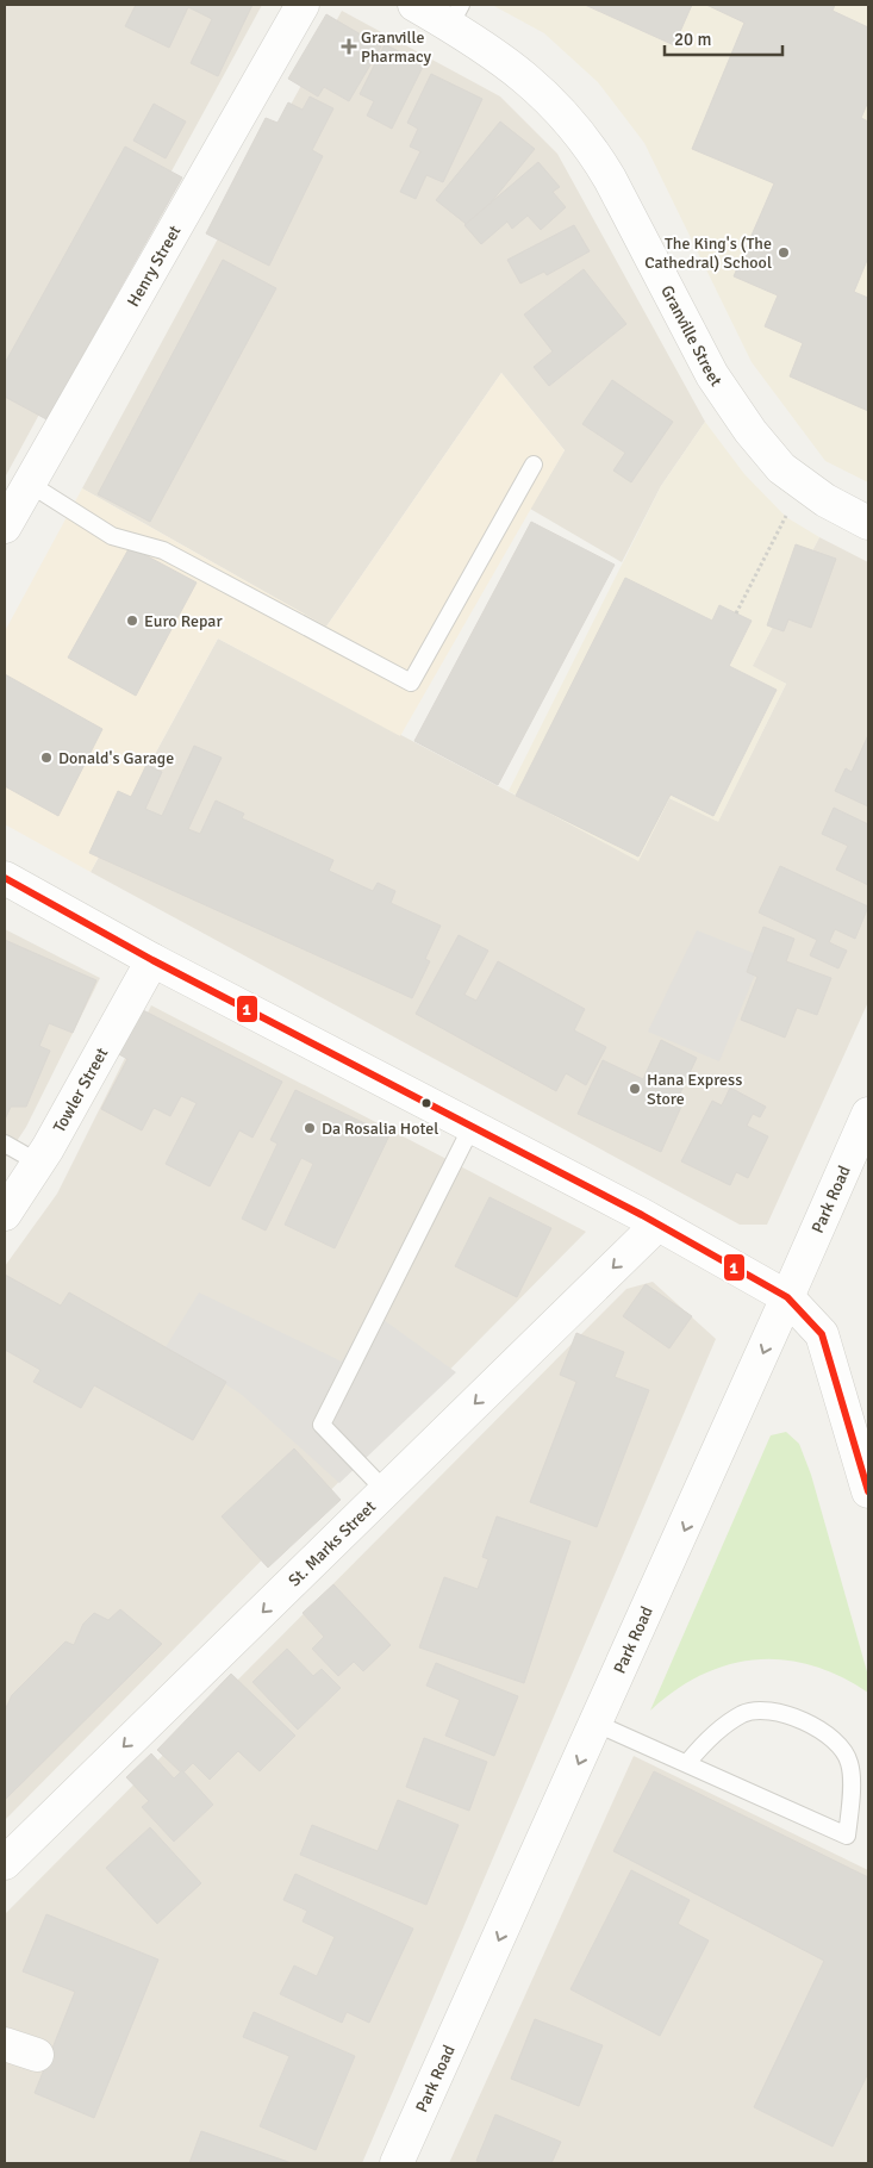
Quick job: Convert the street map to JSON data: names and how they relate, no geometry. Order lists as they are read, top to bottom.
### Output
{
  "streets": {
    "street": [
      "Henry Street",
      "Granville Street",
      "Towler Street",
      "Park Road",
      "St. Marks Street"
    ]
  },
  "one_way": ["Park Road", "St. Marks Street"],
  "places": {
    "health": ["Granville Pharmacy"],
    "other": [
      "The King's (The Cathedral) School",
      "Euro Repar",
      "Donald's Garage",
      "Hana Express Store",
      "Da Rosalia Hotel"
    ]
  },
  "lines": ["transit line 1"],
  "scale_bar": "20 m"
}
